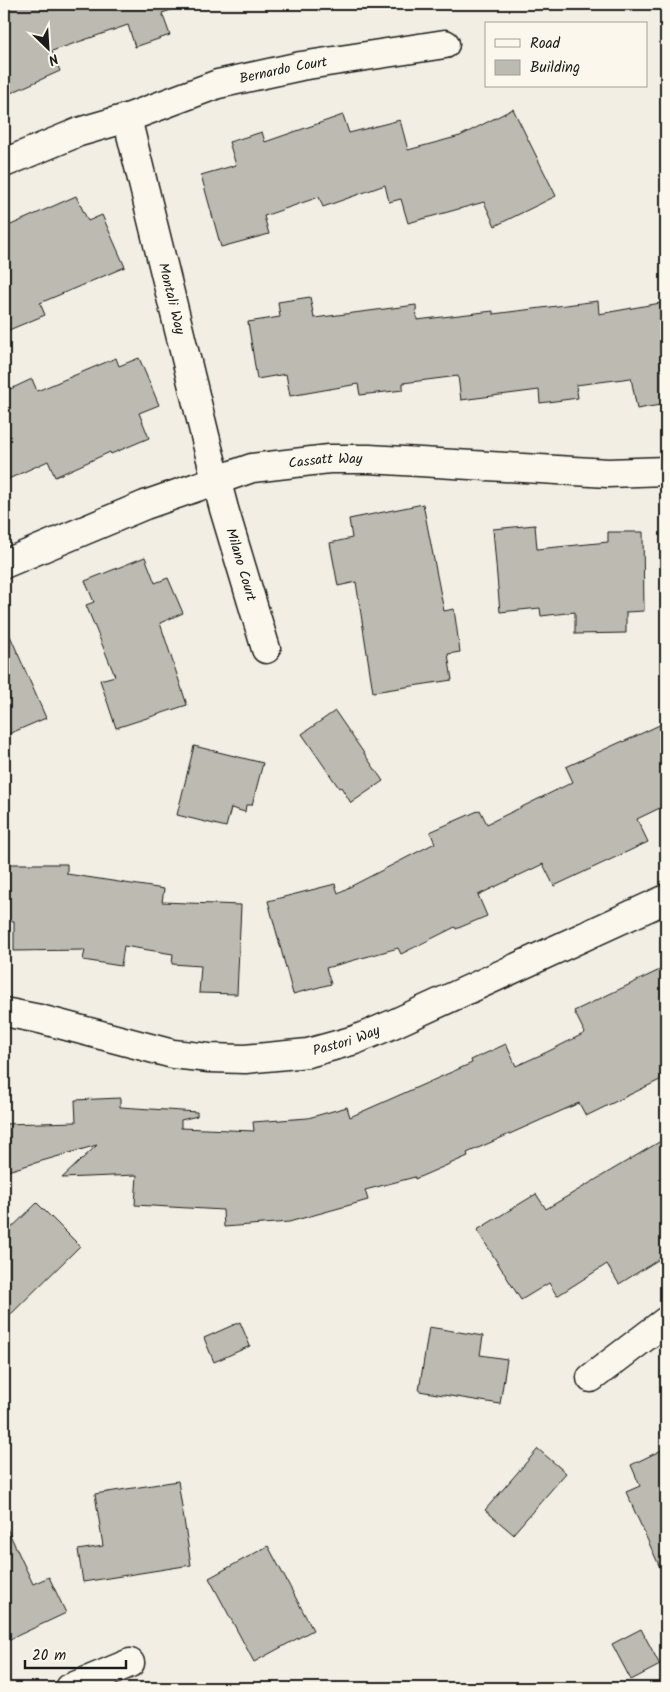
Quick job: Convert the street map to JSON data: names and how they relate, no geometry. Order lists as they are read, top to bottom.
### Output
{
  "streets": {
    "street": [
      "Bernardo Court",
      "Montali Way",
      "Cassatt Way",
      "Milano Court",
      "Pastori Way"
    ]
  },
  "crossings": [
    ["Bernardo Court", "Montali Way"],
    ["Montali Way", "Cassatt Way"],
    ["Montali Way", "Milano Court"],
    ["Cassatt Way", "Milano Court"]
  ],
  "legend": ["Road", "Building"],
  "scale_bar": "20 m",
  "north": "bottom right"
}
